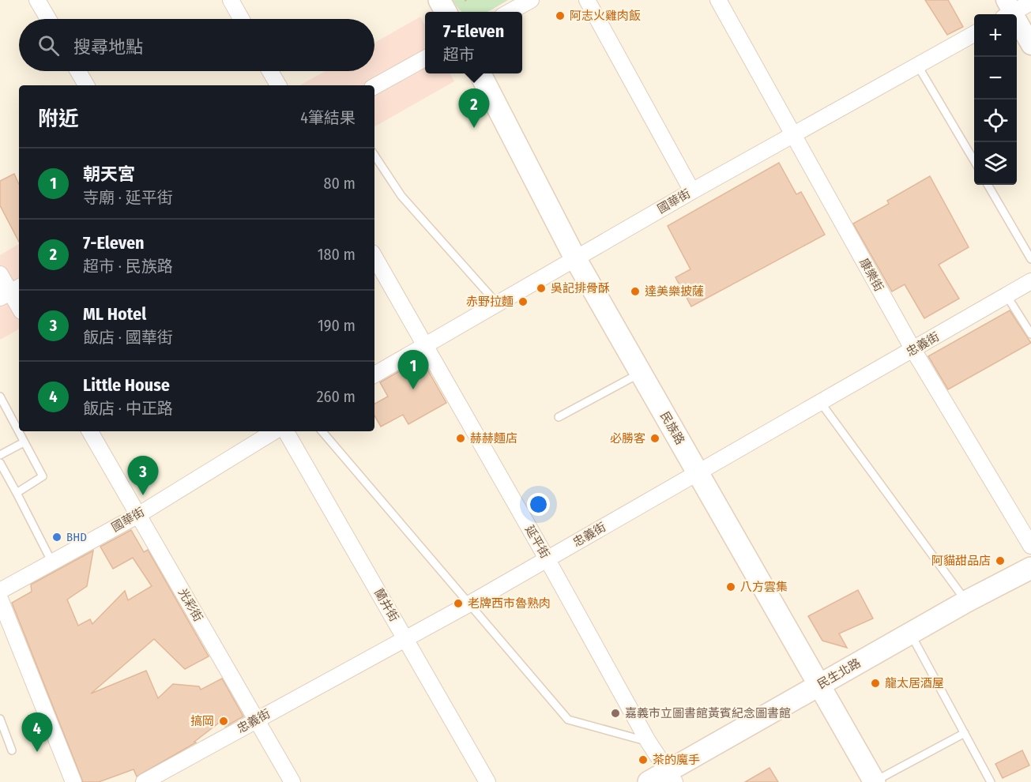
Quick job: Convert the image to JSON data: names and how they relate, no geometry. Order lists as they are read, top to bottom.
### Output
{
  "streets": {
    "main road": ["民族路", "民生北路"],
    "street": [
      "國華街",
      "康樂街",
      "忠義街",
      "延平街",
      "光彩街",
      "蘭井街"
    ]
  },
  "crossings": [
    ["國華街", "康樂街"],
    ["國華街", "民族路"],
    ["國華街", "延平街"],
    ["國華街", "光彩街"],
    ["康樂街", "忠義街"],
    ["忠義街", "民族路"],
    ["忠義街", "延平街"],
    ["忠義街", "光彩街"],
    ["忠義街", "蘭井街"],
    ["民族路", "民生北路"],
    ["延平街", "民生北路"]
  ],
  "places": [
    "阿志火雞肉飯",
    "吳記排骨酥",
    "達美樂披薩",
    "赤野拉麵",
    "赫赫麵店",
    "必勝客",
    "BHD",
    "阿貓甜品店",
    "八方雲集",
    "老牌西市魯熟肉",
    "龍太居酒屋",
    "嘉義市立圖書館黃賓紀念圖書館",
    "搞岡",
    "茶的魔手"
  ],
  "page": {
    "popup": ["7-Eleven", "超市"],
    "map_buttons": ["+", "−"],
    "search": "搜尋地點",
    "heading": ["附近", "4筆結果"],
    "pins": [
      "2",
      "1",
      "3",
      "4"
    ],
    "list": [
      {
        "mark": "1",
        "name": "朝天宮",
        "note": "寺廟 · 延平街",
        "value": "80 m"
      },
      {
        "mark": "2",
        "name": "7-Eleven",
        "note": "超市 · 民族路",
        "value": "180 m"
      },
      {
        "mark": "3",
        "name": "ML Hotel",
        "note": "飯店 · 國華街",
        "value": "190 m"
      },
      {
        "mark": "4",
        "name": "Little House",
        "note": "飯店 · 中正路",
        "value": "260 m"
      }
    ]
  }
}
